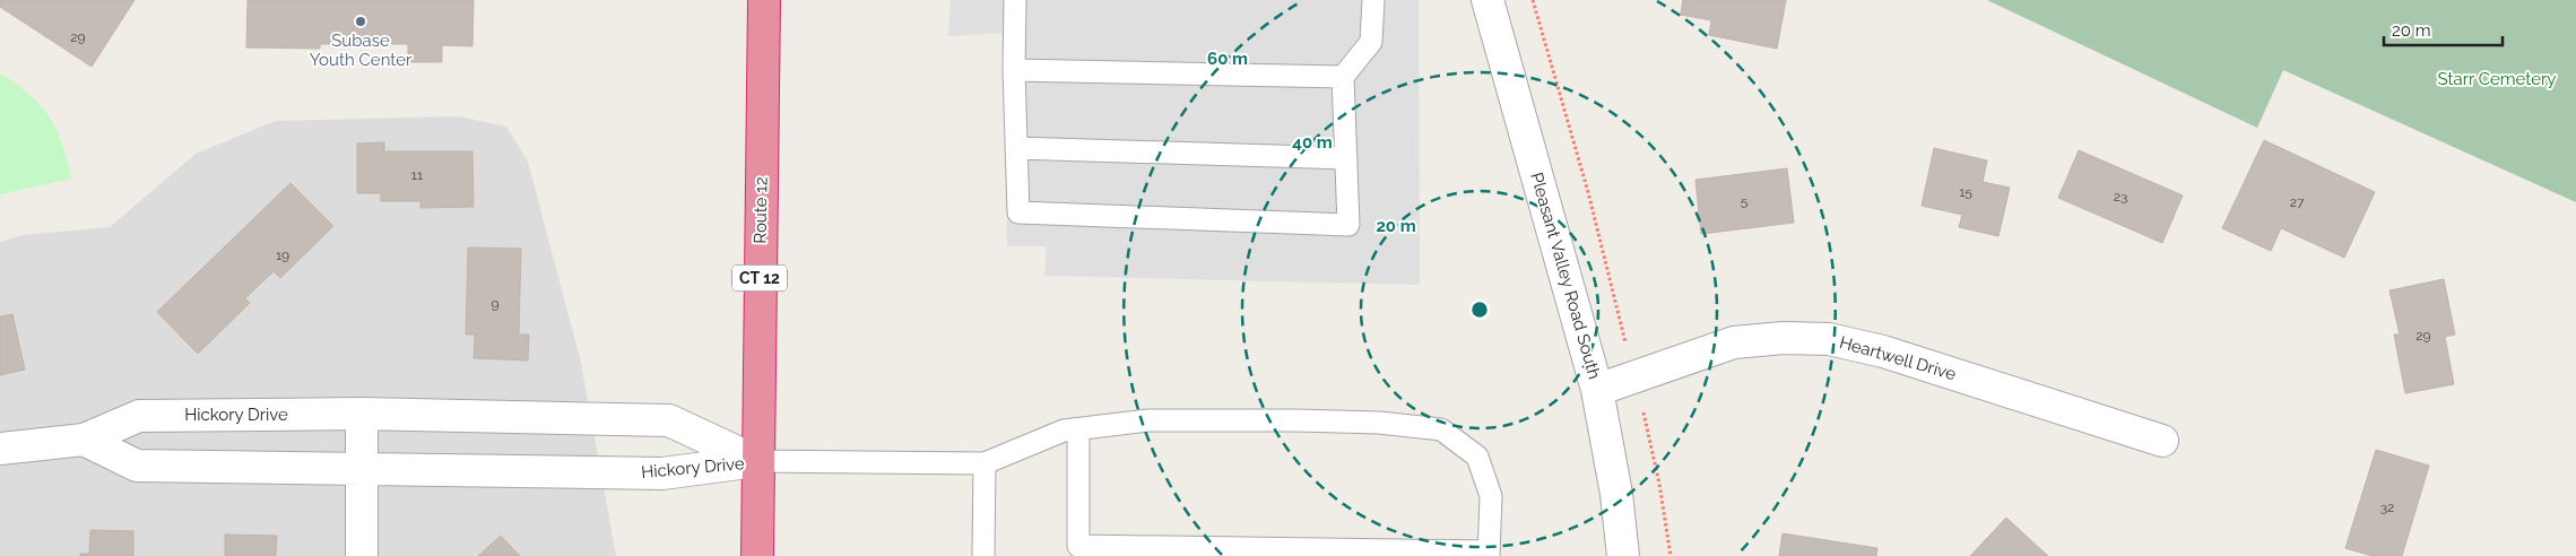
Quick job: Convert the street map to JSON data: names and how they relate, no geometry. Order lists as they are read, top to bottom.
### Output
{
  "streets": {
    "highway": ["Route 12", "CT 12"],
    "street": ["Pleasant Valley Road South", "Heartwell Drive", "Hickory Drive"]
  },
  "crossings": [
    ["Route 12", "Hickory Drive"],
    ["Pleasant Valley Road South", "Heartwell Drive"]
  ],
  "parks": ["Starr Cemetery"],
  "places": ["Subase Youth Center"],
  "house_numbers": [
    "29",
    "11",
    "15",
    "23",
    "5",
    "27",
    "19",
    "9",
    "29",
    "32"
  ],
  "scale_bar": "20 m",
  "rings": ["60 m", "40 m", "20 m"]
}
